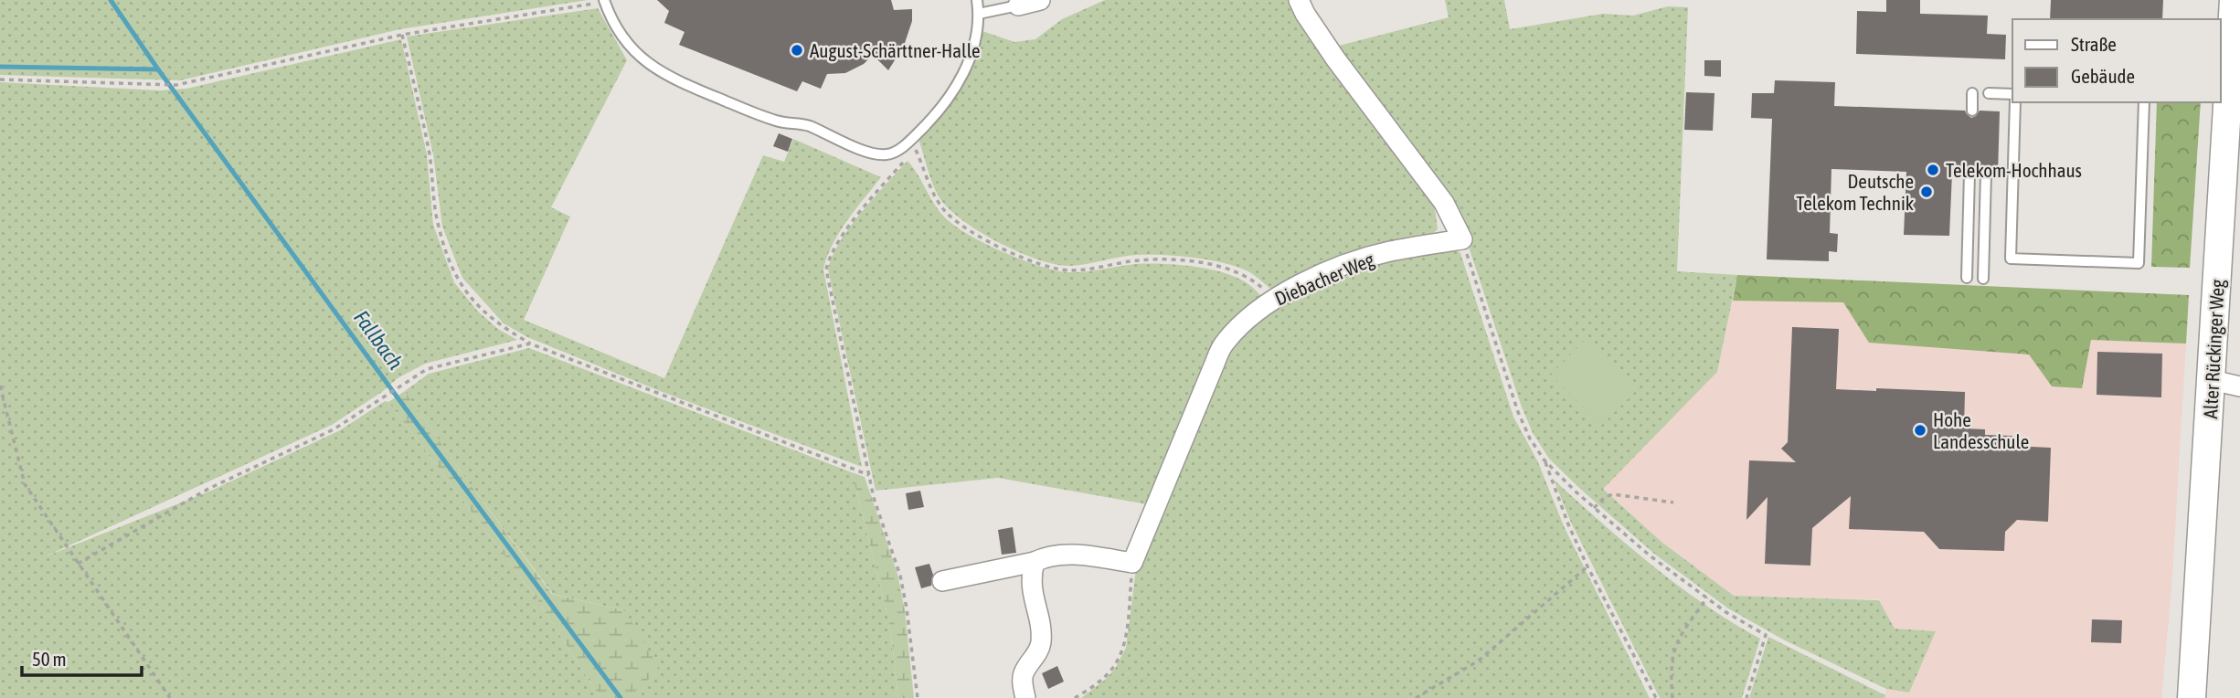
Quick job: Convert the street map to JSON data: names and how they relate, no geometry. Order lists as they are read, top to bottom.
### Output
{
  "streets": {
    "street": ["Diebacher Weg", "Alter Rückinger Weg"]
  },
  "water": ["Fallbach"],
  "places": [
    "August-Schärttner-Halle",
    "Telekom-Hochhaus",
    "Deutsche Telekom Technik",
    "Hohe Landesschule"
  ],
  "legend": ["Straße", "Gebäude"],
  "scale_bar": "50 m"
}
